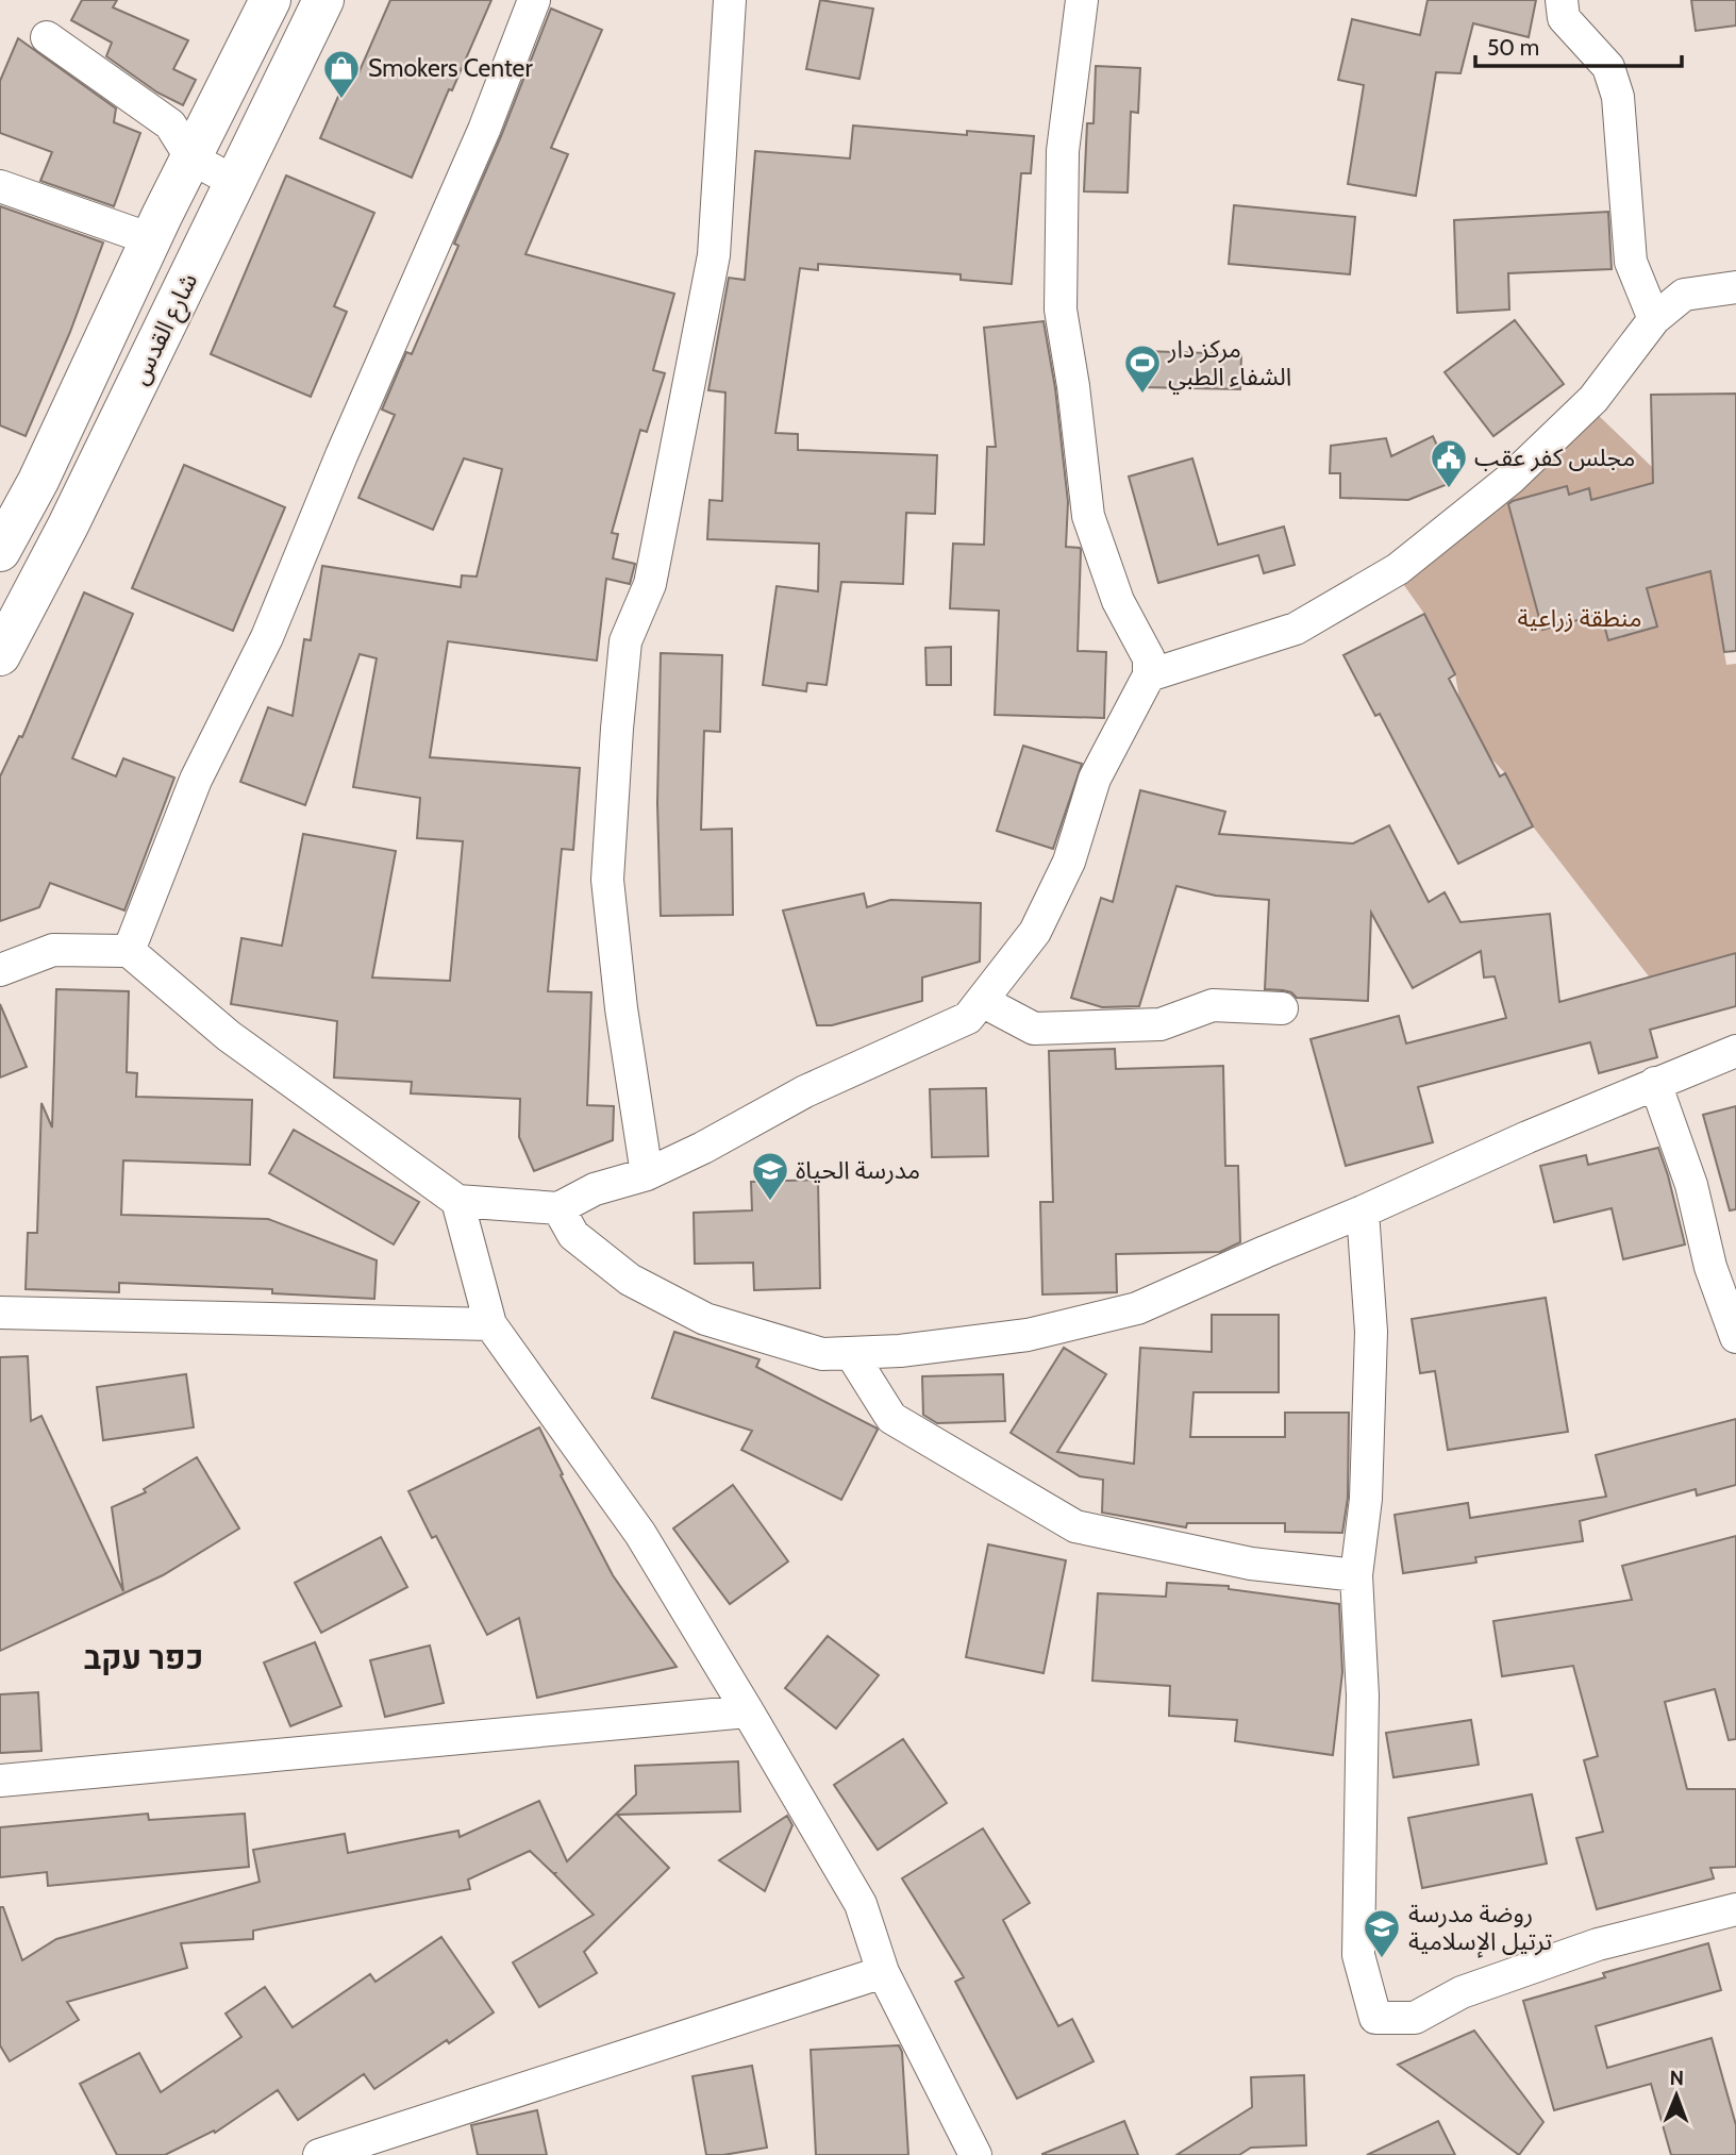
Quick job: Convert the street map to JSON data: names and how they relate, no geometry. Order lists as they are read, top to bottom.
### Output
{
  "streets": {
    "main road": ["شارع القدس"]
  },
  "districts": ["כפר עקב"],
  "parks": ["منطقة زراعية"],
  "places": {
    "shop": ["Smokers Center"],
    "sports": ["مركز دار الشفاء الطبي"],
    "public building": ["مجلس كفر عقب"],
    "school or university": ["مدرسة الحياة", "روضة مدرسة ترتيل الإسلامية"]
  },
  "scale_bar": "50 m",
  "north": "top"
}
